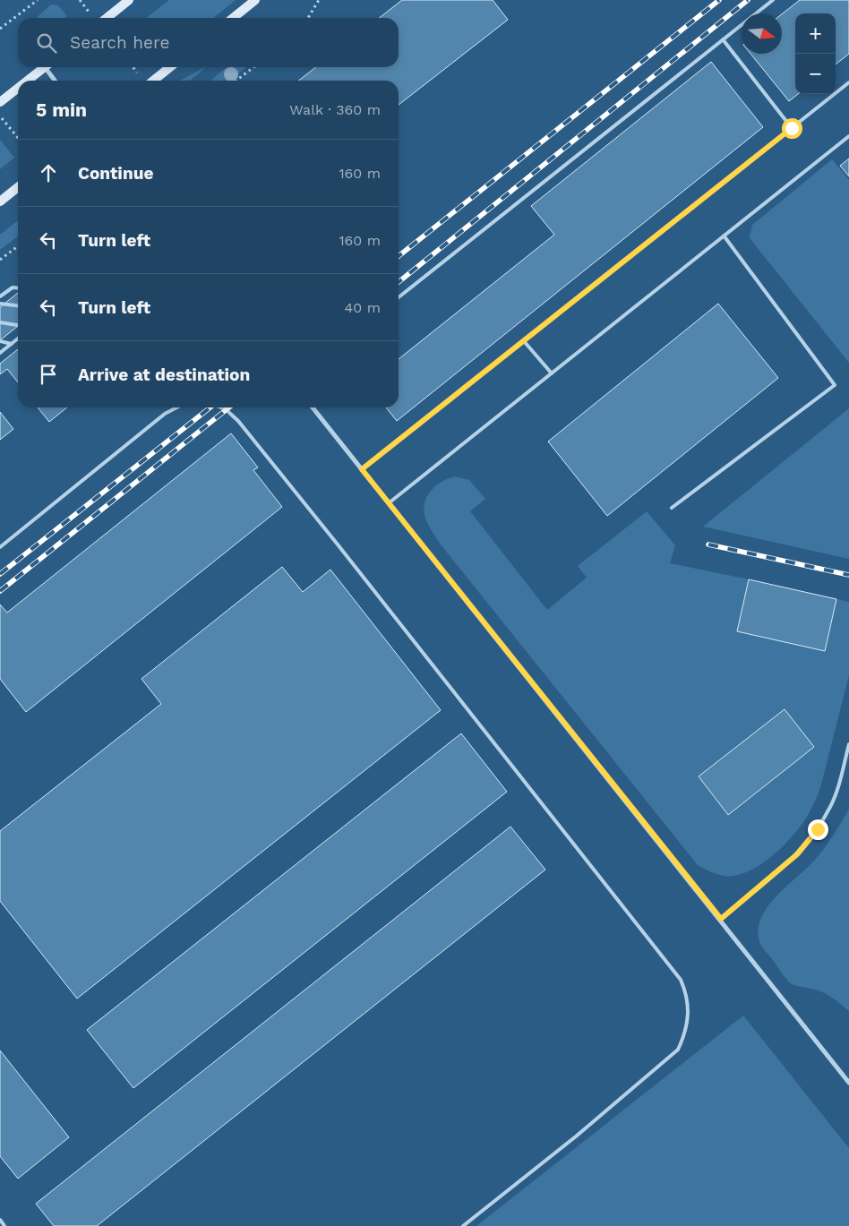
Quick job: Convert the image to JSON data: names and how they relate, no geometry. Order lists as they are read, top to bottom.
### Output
{
  "north": "right",
  "page": {
    "map_buttons": ["+", "−"],
    "search": "Search here",
    "heading": ["5 min", "Walk · 360 m"],
    "list": [
      ["Continue", "160 m"],
      ["Turn left", "160 m"],
      ["Turn left", "40 m"],
      "Arrive at destination"
    ]
  }
}
